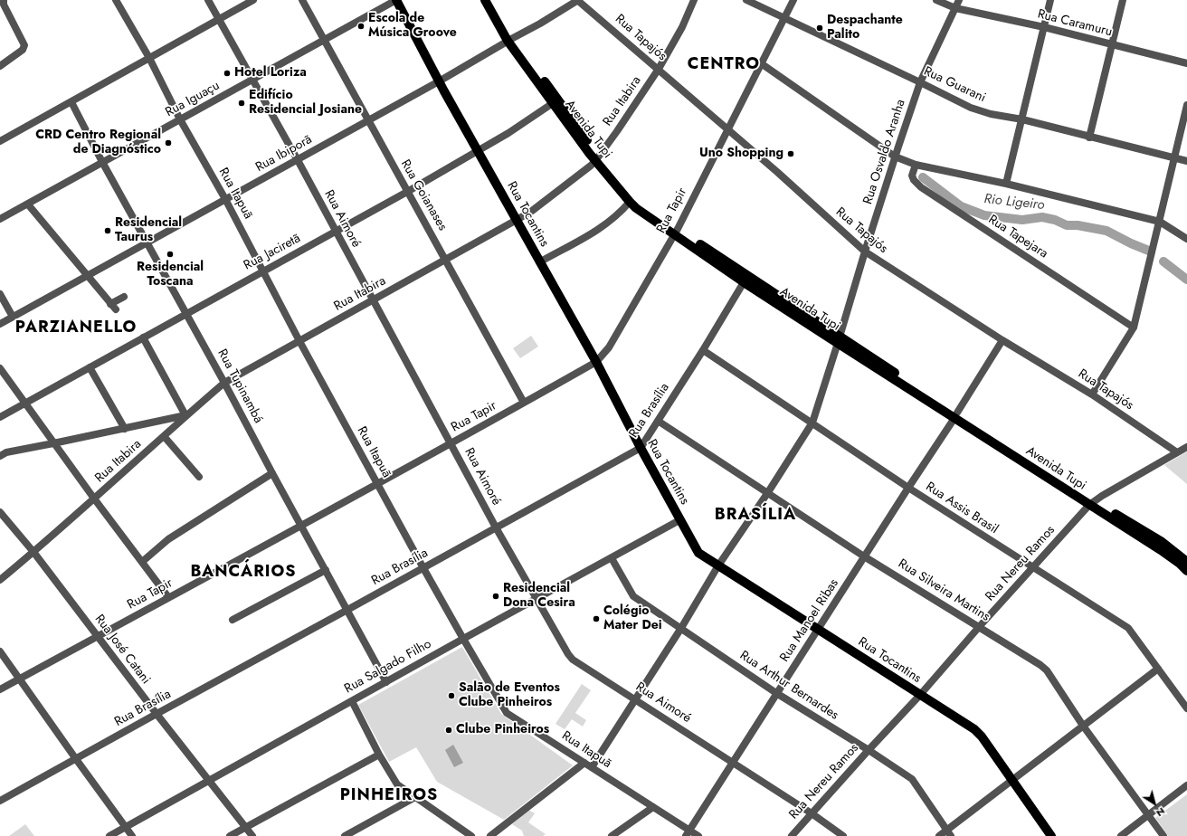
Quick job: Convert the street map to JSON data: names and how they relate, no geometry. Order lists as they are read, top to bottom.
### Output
{
  "streets": {
    "main road": ["Avenida Tupi", "Rua Tocantins"],
    "street": [
      "Rua Caramuru",
      "Rua Tapajós",
      "Rua Guarani",
      "Rua Iguaçu",
      "Rua Itabira",
      "Rua Osvaldo Aranha",
      "Rua Ibiporã",
      "Rua Itapuã",
      "Rua Goianases",
      "Rua Tapir",
      "Rua Aimoré",
      "Rua Tapejara",
      "Rua Jaciretã",
      "Rua Tupinambá",
      "Rua Brasília",
      "Rua Assis Brasil",
      "Rua Nereu Ramos",
      "Rua Silveira Martins",
      "Rua Manoel Ribas",
      "Rua José Catani",
      "Rua Salgado Filho",
      "Rua Arthur Bernardes"
    ]
  },
  "crossings": [
    ["Rua Caramuru", "Rua Osvaldo Aranha"],
    ["Rua Tapajós", "Rua Itabira"],
    ["Rua Tapajós", "Rua Osvaldo Aranha"],
    ["Rua Tapajós", "Rua Ibiporã"],
    ["Rua Tapajós", "Rua Tapir"],
    ["Rua Tapajós", "Rua Nereu Ramos"],
    ["Rua Tapajós", "Rua Manoel Ribas"],
    ["Rua Guarani", "Rua Osvaldo Aranha"],
    ["Rua Guarani", "Rua Tapir"],
    ["Rua Iguaçu", "Rua Itapuã"],
    ["Rua Iguaçu", "Rua Goianases"],
    ["Rua Iguaçu", "Rua Tocantins"],
    ["Rua Iguaçu", "Rua Aimoré"],
    ["Rua Iguaçu", "Rua Tupinambá"],
    ["Rua Itabira", "Avenida Tupi"],
    ["Rua Itabira", "Rua Itapuã"],
    ["Rua Itabira", "Rua Goianases"],
    ["Rua Itabira", "Rua Tocantins"],
    ["Rua Itabira", "Rua Aimoré"],
    ["Rua Itabira", "Rua Tupinambá"],
    ["Rua Itabira", "Rua José Catani"],
    ["Avenida Tupi", "Rua Osvaldo Aranha"],
    ["Avenida Tupi", "Rua Ibiporã"],
    ["Avenida Tupi", "Rua Tapir"],
    ["Avenida Tupi", "Rua Jaciretã"],
    ["Avenida Tupi", "Rua Brasília"],
    ["Avenida Tupi", "Rua Nereu Ramos"],
    ["Avenida Tupi", "Rua Manoel Ribas"],
    ["Rua Osvaldo Aranha", "Rua Itapuã"],
    ["Rua Osvaldo Aranha", "Rua Tocantins"],
    ["Rua Osvaldo Aranha", "Rua Aimoré"],
    ["Rua Osvaldo Aranha", "Rua Assis Brasil"],
    ["Rua Osvaldo Aranha", "Rua Silveira Martins"],
    ["Rua Osvaldo Aranha", "Rua Arthur Bernardes"],
    ["Rua Ibiporã", "Rua Itapuã"],
    ["Rua Ibiporã", "Rua Goianases"],
    ["Rua Ibiporã", "Rua Tocantins"],
    ["Rua Ibiporã", "Rua Aimoré"],
    ["Rua Ibiporã", "Rua Tupinambá"],
    ["Rua Itapuã", "Rua Tapir"],
    ["Rua Itapuã", "Rua Jaciretã"],
    ["Rua Itapuã", "Rua Brasília"],
    ["Rua Itapuã", "Rua Manoel Ribas"],
    ["Rua Itapuã", "Rua Salgado Filho"],
    ["Rua Goianases", "Rua Tapir"],
    ["Rua Goianases", "Rua Jaciretã"],
    ["Rua Tapir", "Rua Tocantins"],
    ["Rua Tapir", "Rua Aimoré"],
    ["Rua Tapir", "Rua Tupinambá"],
    ["Rua Tapir", "Rua José Catani"],
    ["Rua Tocantins", "Rua Jaciretã"],
    ["Rua Tocantins", "Rua Brasília"],
    ["Rua Tocantins", "Rua Nereu Ramos"],
    ["Rua Tocantins", "Rua Manoel Ribas"],
    ["Rua Tocantins", "Rua Salgado Filho"],
    ["Rua Aimoré", "Rua Jaciretã"],
    ["Rua Aimoré", "Rua Brasília"],
    ["Rua Aimoré", "Rua Nereu Ramos"],
    ["Rua Aimoré", "Rua Manoel Ribas"],
    ["Rua Aimoré", "Rua Salgado Filho"],
    ["Rua Jaciretã", "Rua Tupinambá"],
    ["Rua Tupinambá", "Rua Brasília"],
    ["Rua Tupinambá", "Rua Salgado Filho"],
    ["Rua Brasília", "Rua Assis Brasil"],
    ["Rua Brasília", "Rua Silveira Martins"],
    ["Rua Brasília", "Rua José Catani"],
    ["Rua Assis Brasil", "Rua Nereu Ramos"],
    ["Rua Assis Brasil", "Rua Manoel Ribas"],
    ["Rua Nereu Ramos", "Rua Silveira Martins"],
    ["Rua Nereu Ramos", "Rua Arthur Bernardes"],
    ["Rua Silveira Martins", "Rua Manoel Ribas"],
    ["Rua Manoel Ribas", "Rua Arthur Bernardes"],
    ["Rua José Catani", "Rua Salgado Filho"],
    ["Rua Salgado Filho", "Rua Arthur Bernardes"]
  ],
  "districts": [
    "CENTRO",
    "PARZIANELLO",
    "BRASÍLIA",
    "BANCÁRIOS",
    "PINHEIROS"
  ],
  "water": ["Rio Ligeiro"],
  "places": [
    "Escola de Música Groove",
    "Despachante Palito",
    "Hotel Loriza",
    "Edifício Residencial Josiane",
    "CRD Centro Regional de Diagnóstico",
    "Uno Shopping",
    "Residencial Taurus",
    "Residencial Toscana",
    "Residencial Dona Cesira",
    "Colégio Mater Dei",
    "Salão de Eventos Clube Pinheiros",
    "Clube Pinheiros"
  ],
  "north": "bottom right"
}
